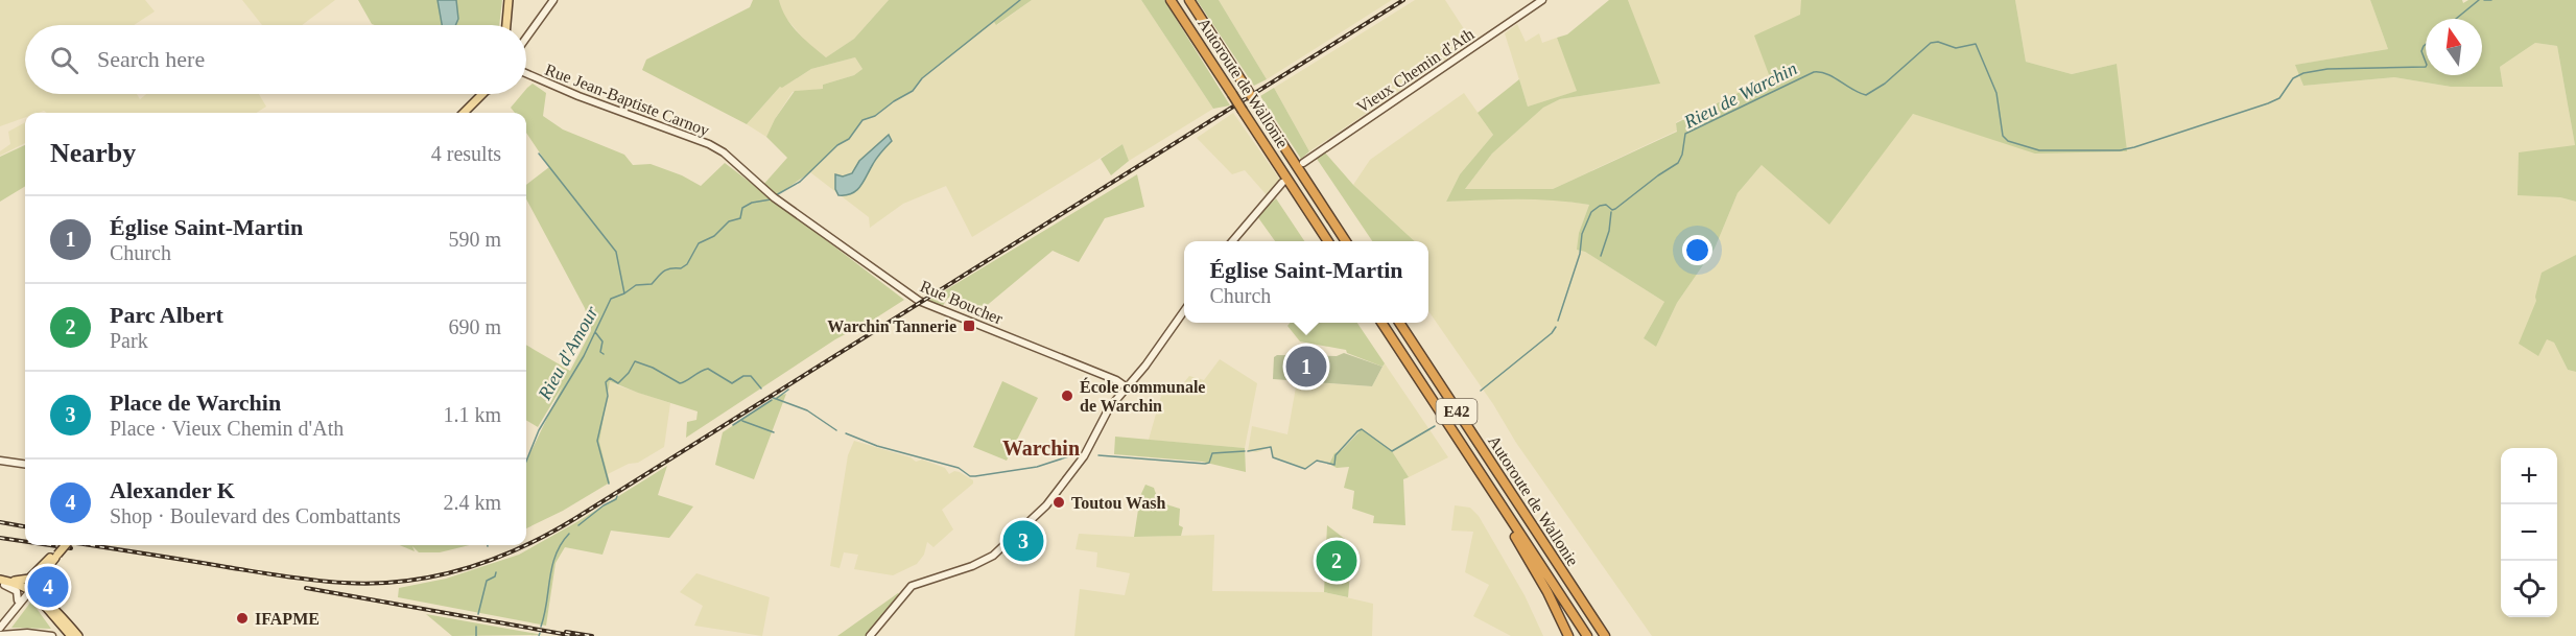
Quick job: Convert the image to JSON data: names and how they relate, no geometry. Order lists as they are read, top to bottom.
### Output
{
  "streets": {
    "highway": ["Autoroute de Wallonie", "E42"],
    "street": ["Vieux Chemin d'Ath", "Rue Jean-Baptiste Carnoy", "Rue Boucher"]
  },
  "crossings": [
    ["Rue Jean-Baptiste Carnoy", "Rue Boucher"]
  ],
  "districts": ["Warchin"],
  "water": ["Rieu de Warchin", "Rieu d'Amour"],
  "places": {
    "transit": ["Warchin Tannerie"],
    "other": ["École communale de Warchin", "Toutou Wash", "IFAPME"]
  },
  "north": "top",
  "page": {
    "search": "Search here",
    "heading": ["Nearby", "4 results"],
    "list": [
      {
        "mark": "1",
        "name": "Église Saint-Martin",
        "note": "Church",
        "value": "590 m"
      },
      {
        "mark": "2",
        "name": "Parc Albert",
        "note": "Park",
        "value": "690 m"
      },
      {
        "mark": "3",
        "name": "Place de Warchin",
        "note": "Place · Vieux Chemin d'Ath",
        "value": "1.1 km"
      },
      {
        "mark": "4",
        "name": "Alexander K",
        "note": "Shop · Boulevard des Combattants",
        "value": "2.4 km"
      }
    ],
    "popup": ["Église Saint-Martin", "Church"],
    "pins": [
      "1",
      "3",
      "2",
      "4"
    ],
    "map_buttons": ["+", "−"]
  }
}
